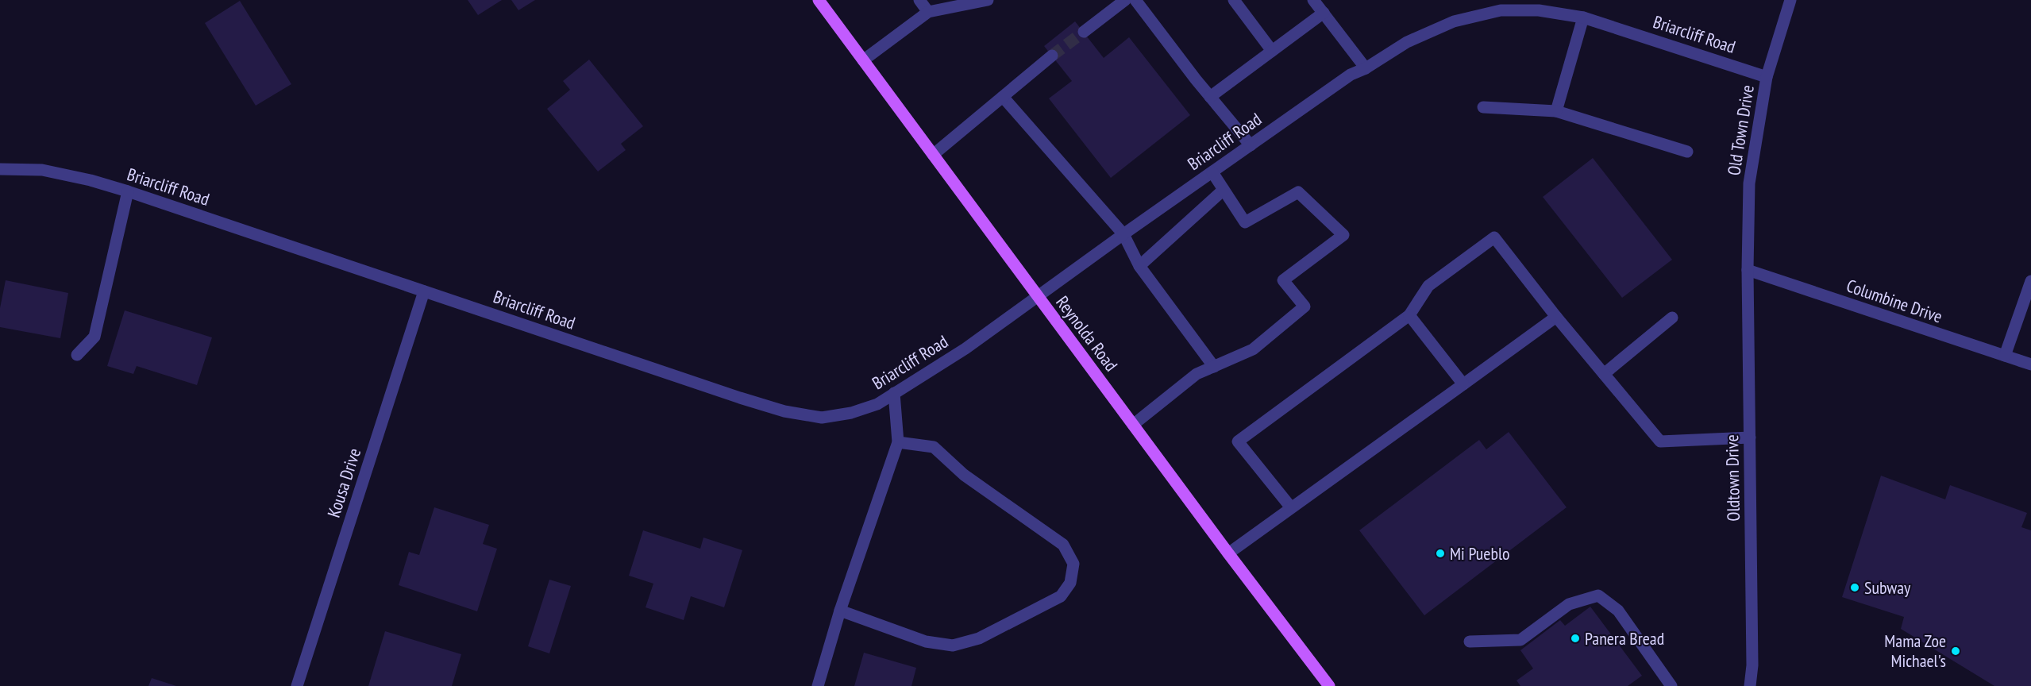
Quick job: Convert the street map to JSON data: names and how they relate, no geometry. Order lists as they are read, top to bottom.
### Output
{
  "streets": {
    "main road": ["Reynolda Road"],
    "street": [
      "Briarcliff Road",
      "Old Town Drive",
      "Columbine Drive",
      "Oldtown Drive",
      "Kousa Drive"
    ]
  },
  "crossings": [
    ["Briarcliff Road", "Old Town Drive"],
    ["Briarcliff Road", "Reynolda Road"],
    ["Briarcliff Road", "Kousa Drive"],
    ["Old Town Drive", "Columbine Drive"],
    ["Old Town Drive", "Oldtown Drive"],
    ["Columbine Drive", "Oldtown Drive"]
  ],
  "places": [
    "Mi Pueblo",
    "Subway",
    "Panera Bread",
    "Mama Zoe Michael's"
  ]
}
